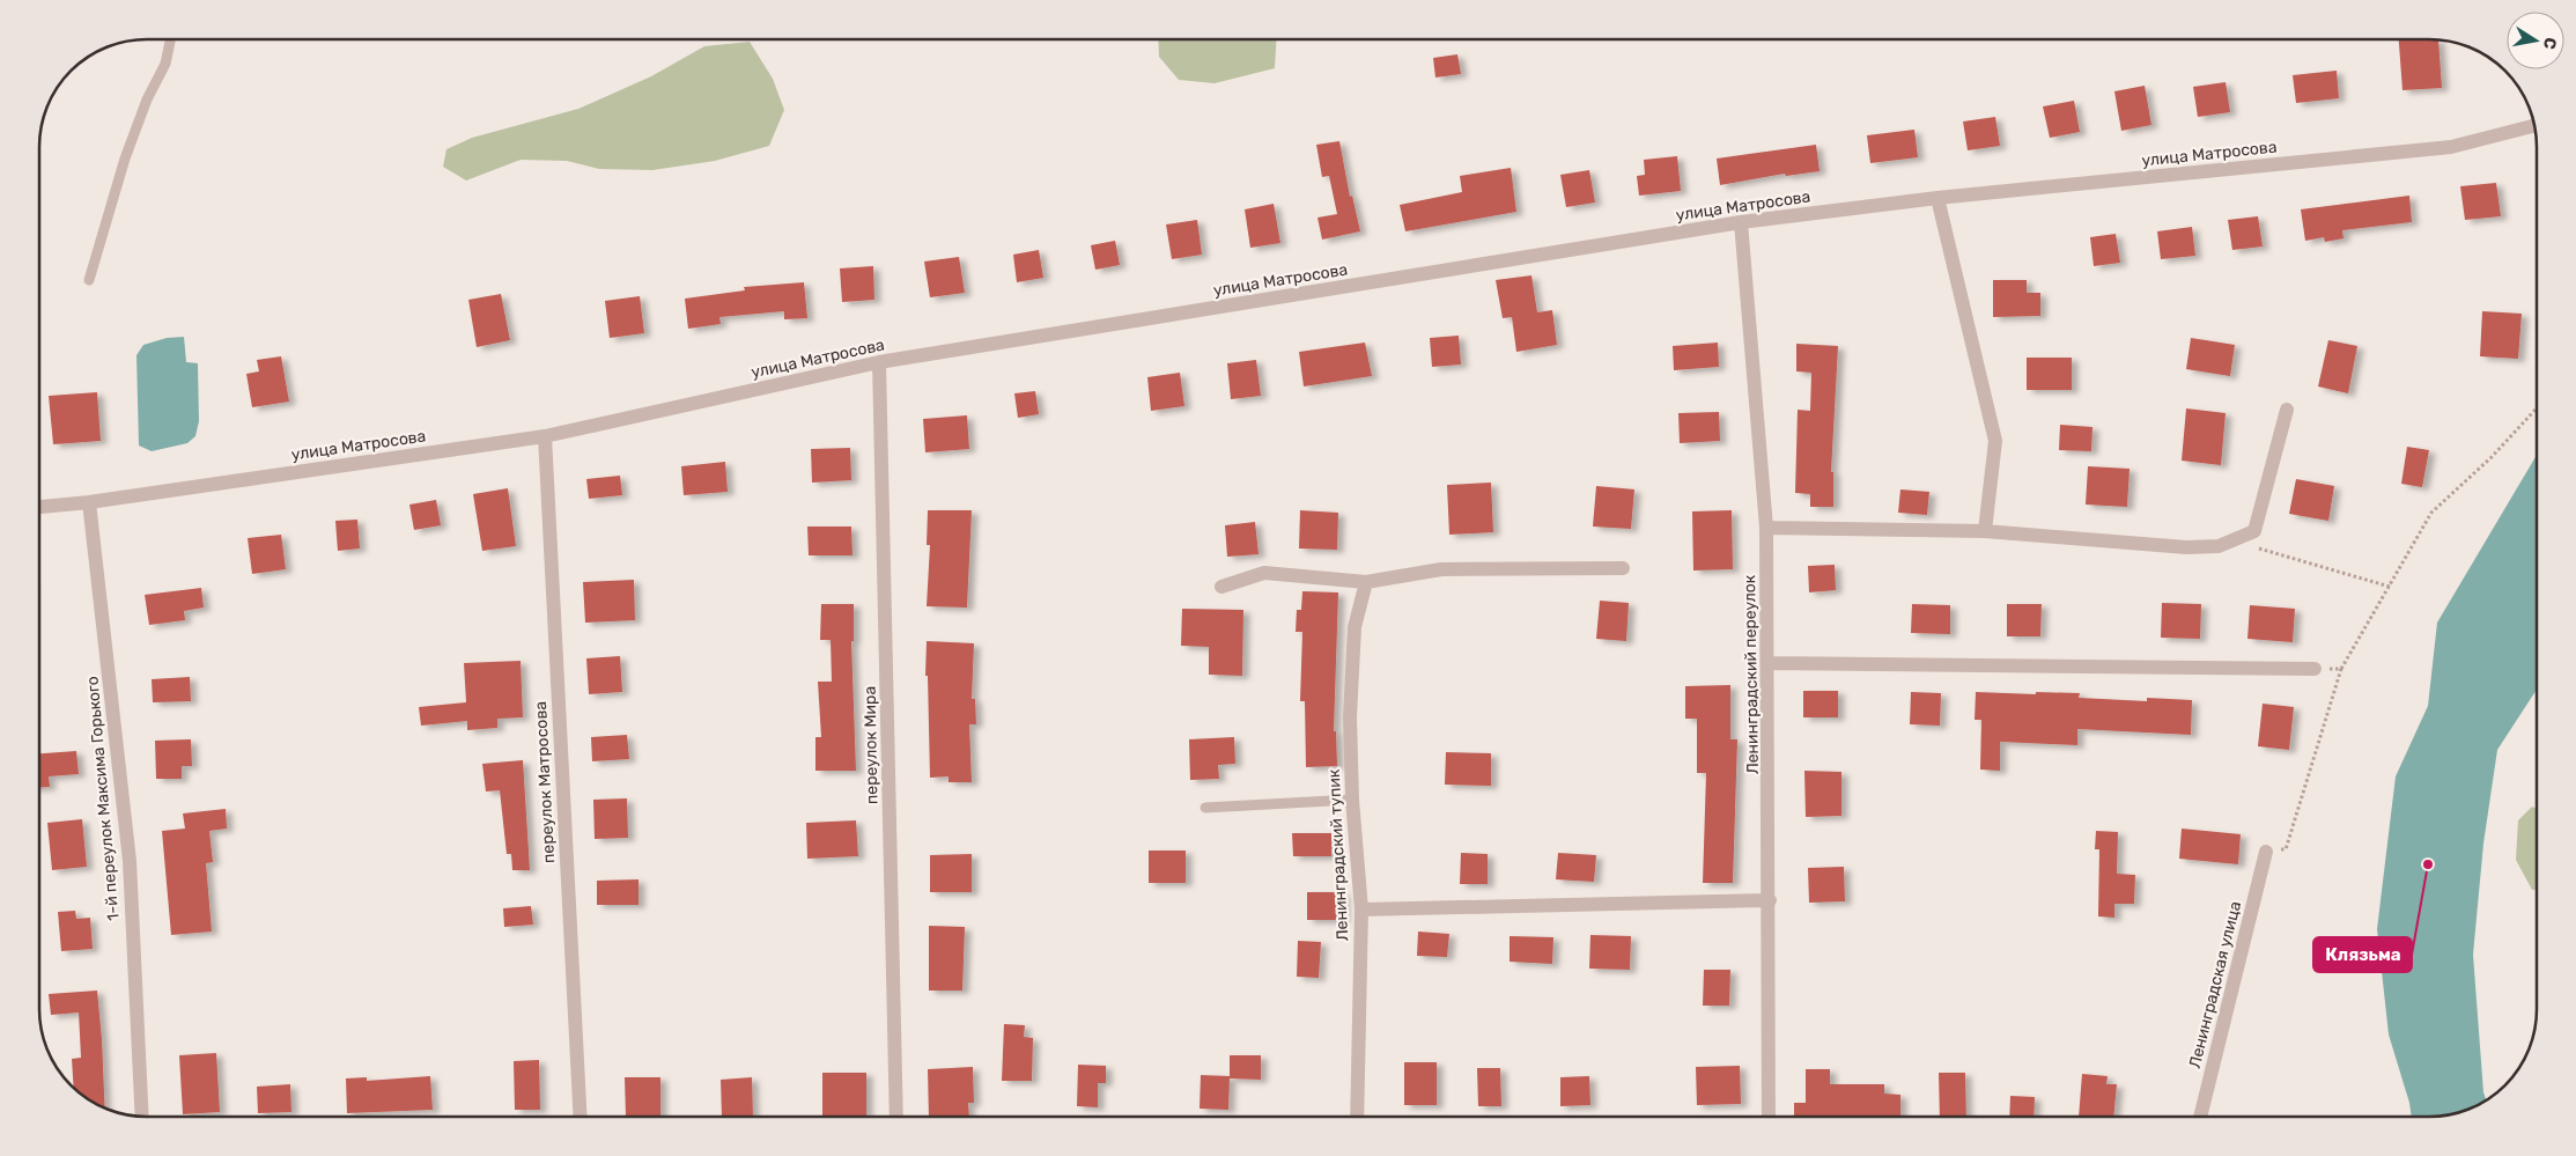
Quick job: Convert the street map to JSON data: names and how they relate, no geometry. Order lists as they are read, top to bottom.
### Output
{
  "streets": {
    "street": [
      "улица Матросова",
      "Ленинградский переулок",
      "переулок Мира",
      "переулок Матросова",
      "1-й переулок Максима Горького",
      "Ленинградский тупик",
      "Ленинградская улица"
    ]
  },
  "crossings": [
    ["улица Матросова", "Ленинградский переулок"],
    ["улица Матросова", "переулок Мира"],
    ["улица Матросова", "переулок Матросова"],
    ["улица Матросова", "1-й переулок Максима Горького"]
  ],
  "places": ["Клязьма"],
  "north": "right"
}
